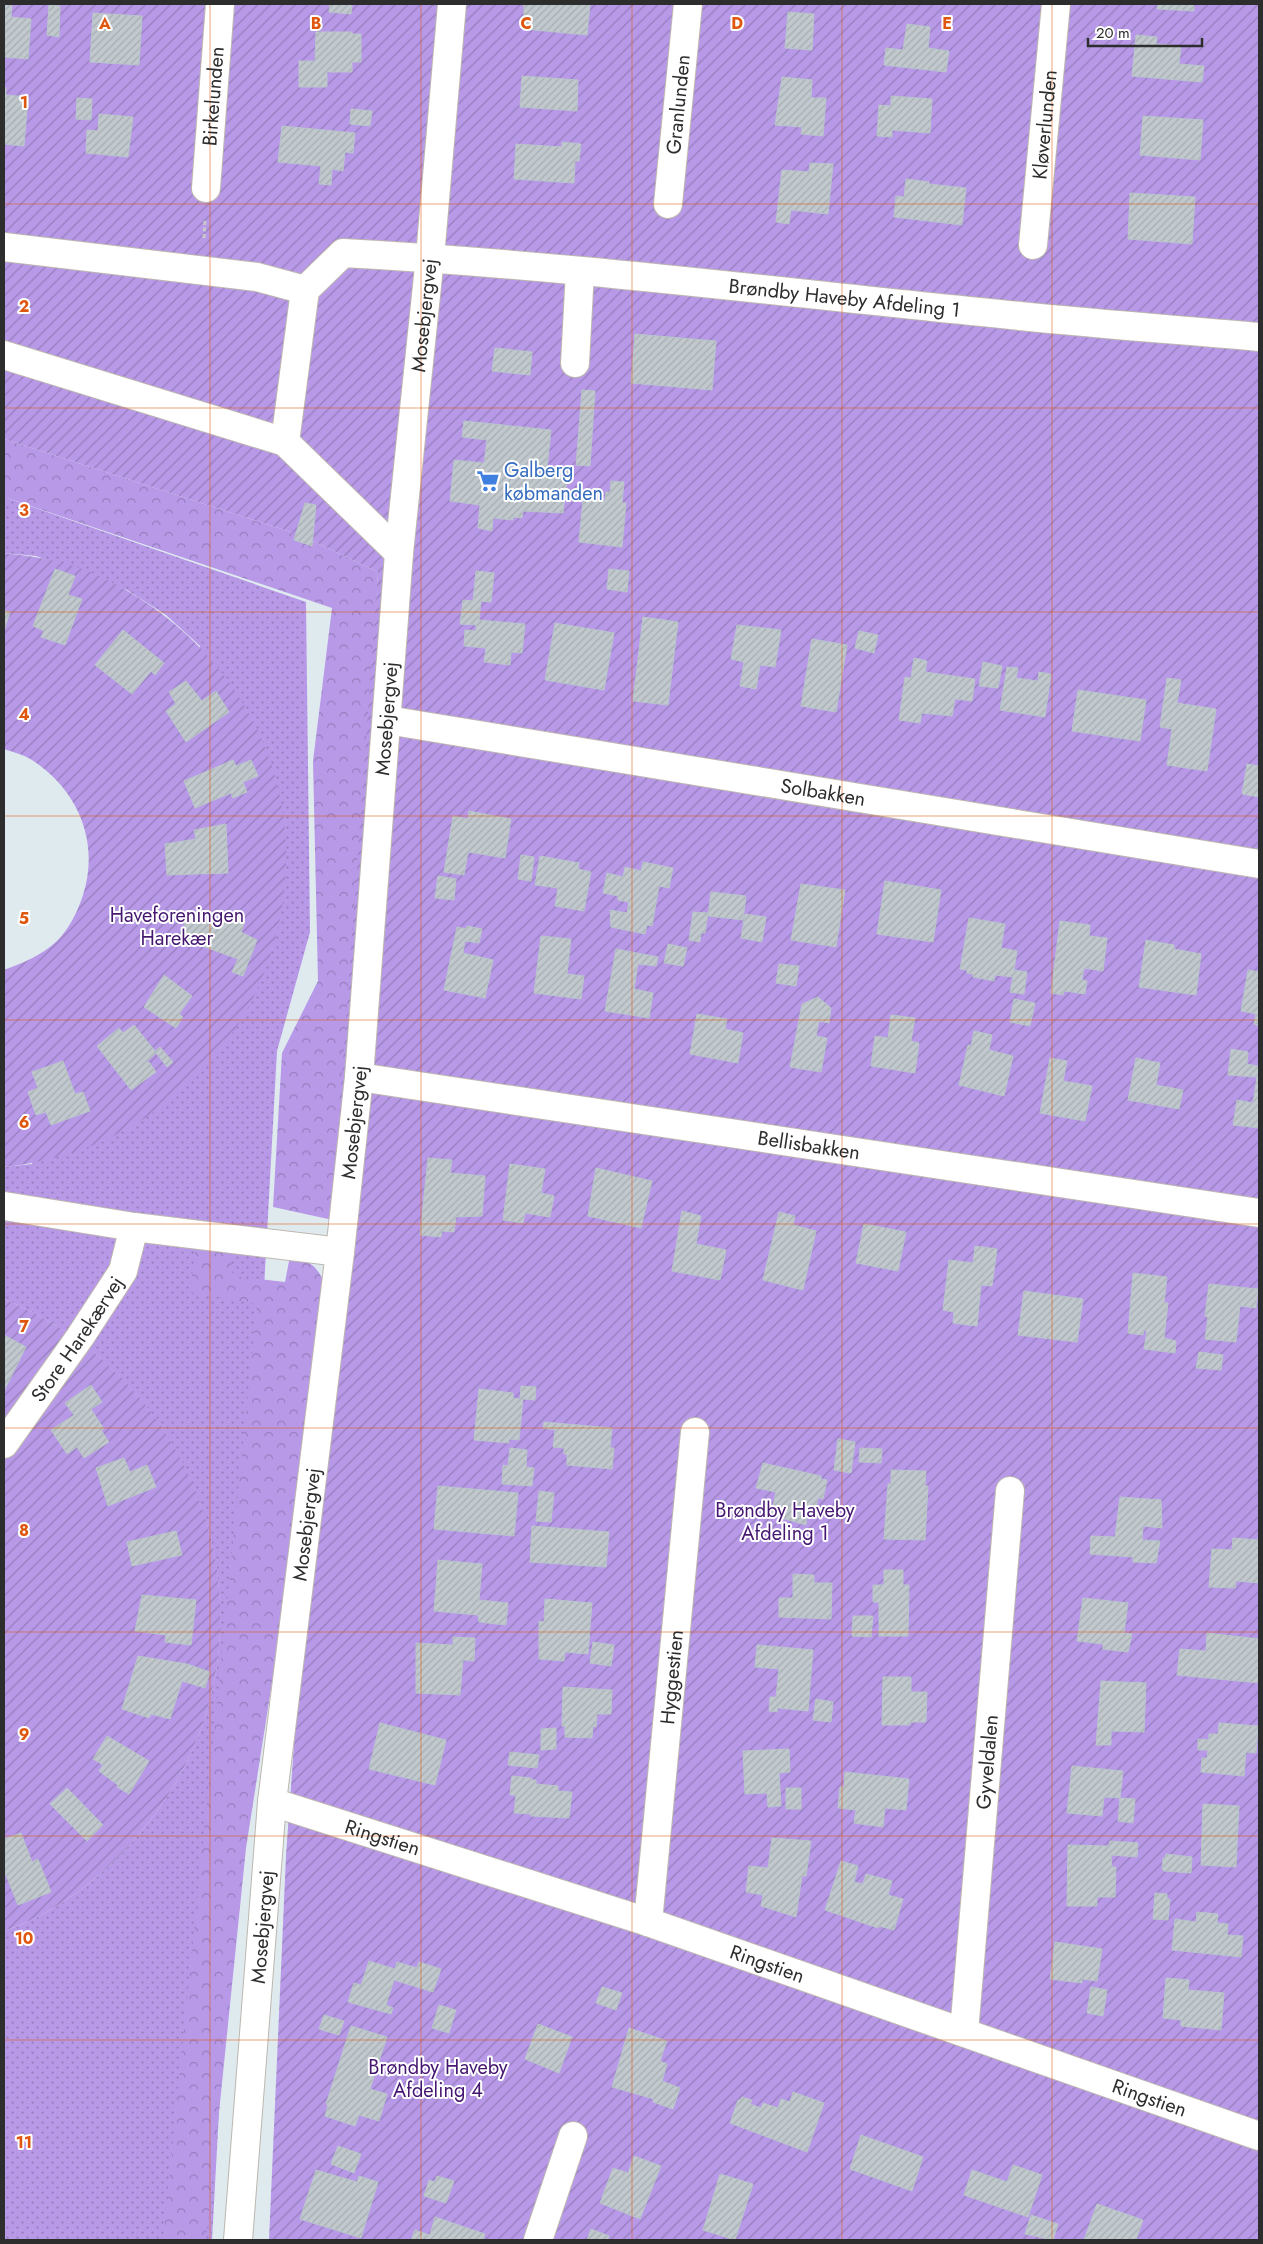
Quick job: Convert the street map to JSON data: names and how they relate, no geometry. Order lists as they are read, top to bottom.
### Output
{
  "streets": {
    "street": [
      "Birkelunden",
      "Granlunden",
      "Kløverlunden",
      "Brøndby Haveby Afdeling 1",
      "Mosebjergvej",
      "Solbakken",
      "Bellisbakken",
      "Store Harekærvej",
      "Hyggestien",
      "Gyveldalen",
      "Ringstien"
    ]
  },
  "crossings": [
    ["Brøndby Haveby Afdeling 1", "Mosebjergvej"],
    ["Mosebjergvej", "Solbakken"],
    ["Mosebjergvej", "Bellisbakken"],
    ["Mosebjergvej", "Ringstien"],
    ["Hyggestien", "Ringstien"],
    ["Gyveldalen", "Ringstien"]
  ],
  "parks": ["Haveforeningen Harekær", "Brøndby Haveby Afdeling 1", "Brøndby Haveby Afdeling 4"],
  "places": {
    "supermarket": ["Galberg købmanden"]
  },
  "scale_bar": "20 m",
  "grid": {
    "columns": [
      "A",
      "B",
      "C",
      "D",
      "E"
    ],
    "rows": [
      "1",
      "2",
      "3",
      "4",
      "5",
      "6",
      "7",
      "8",
      "9",
      "10",
      "11"
    ]
  }
}
